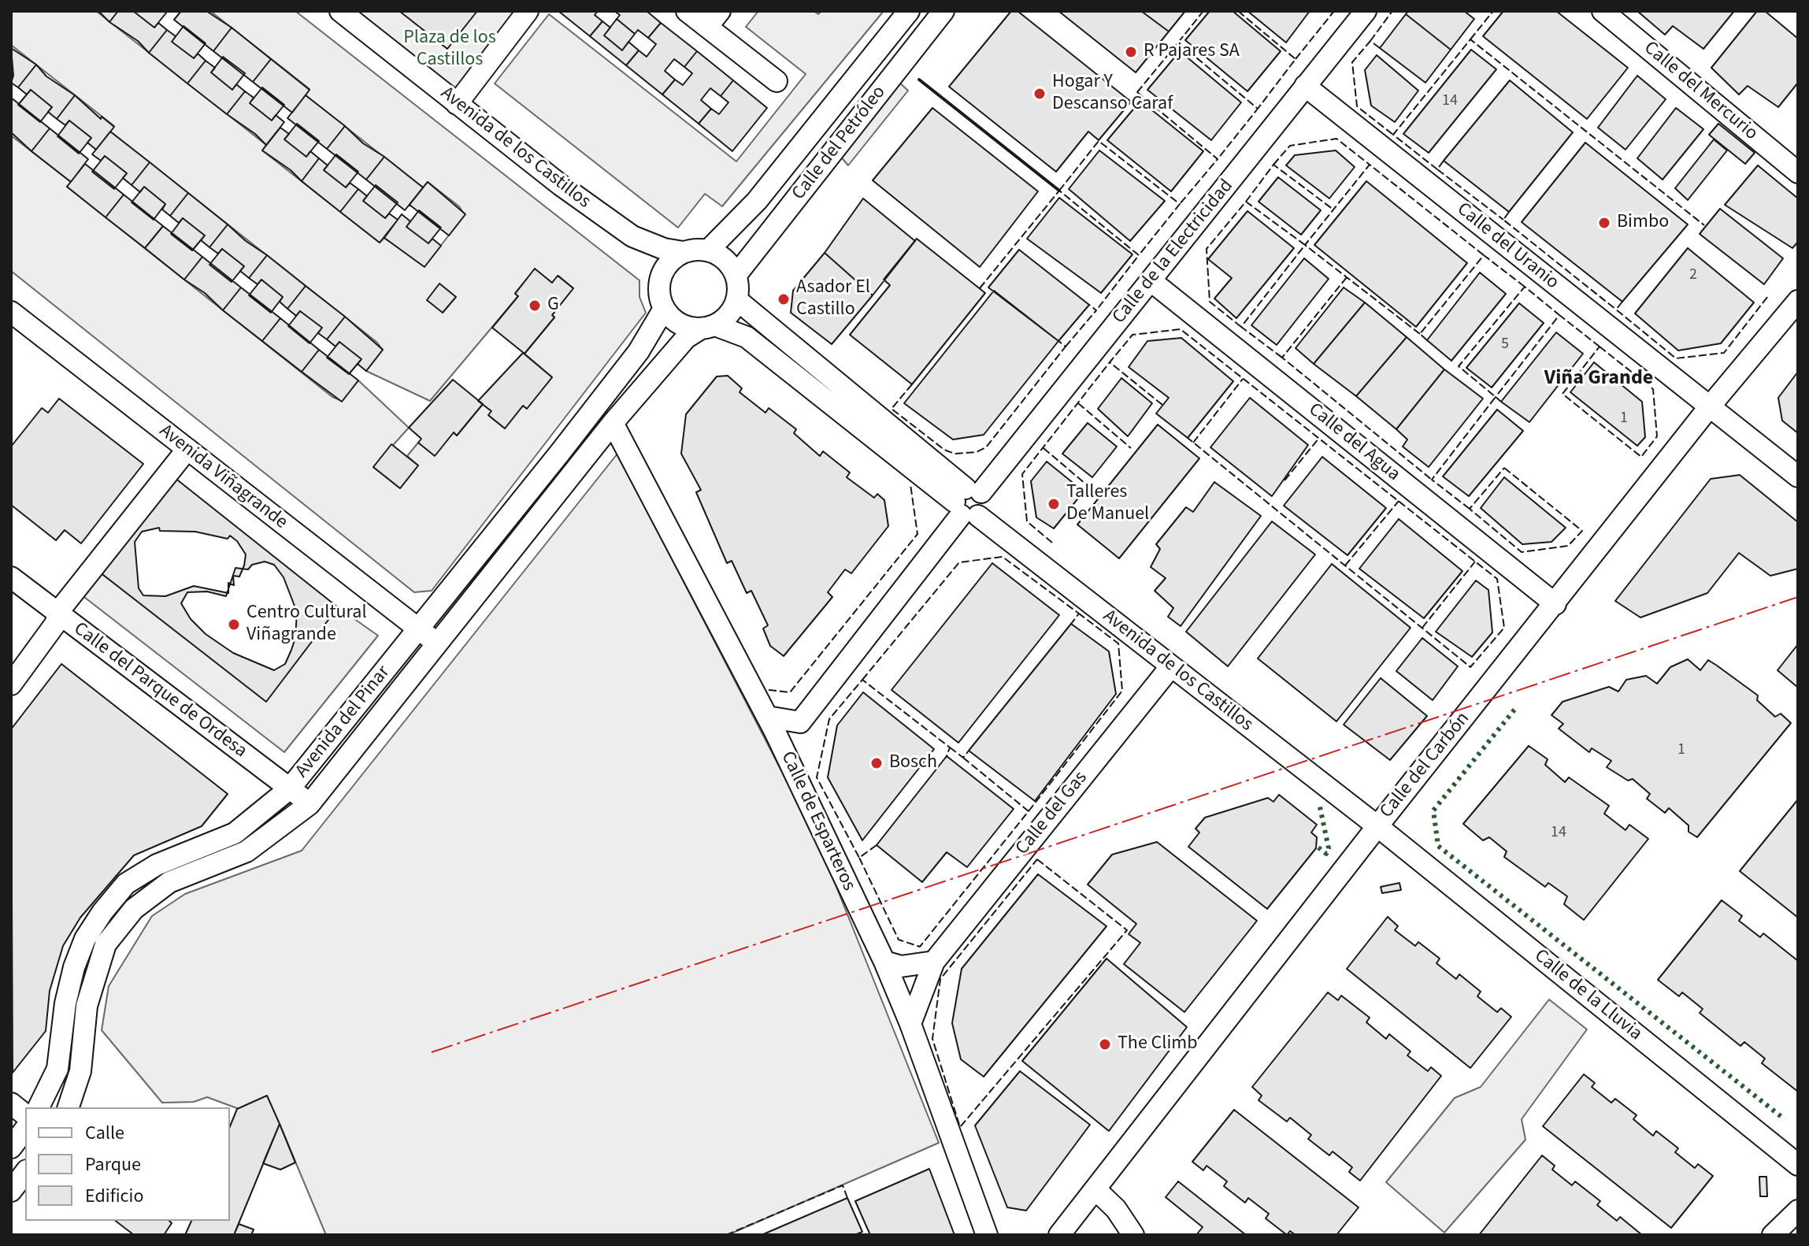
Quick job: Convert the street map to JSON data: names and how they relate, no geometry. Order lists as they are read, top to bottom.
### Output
{
  "streets": {
    "street": [
      "Calle del Mercurio",
      "Calle del Petróleo",
      "Avenida de los Castillos",
      "Calle del Uranio",
      "Calle de la Electricidad",
      "Calle del Agua",
      "Avenida Viñagrande",
      "Calle del Parque de Ordesa",
      "Avenida del Pinar",
      "Calle del Carbón",
      "Calle del Gas",
      "Calle de Esparteros",
      "Calle de la Lluvia"
    ]
  },
  "crossings": [
    ["Calle del Petróleo", "Avenida de los Castillos"],
    ["Calle del Petróleo", "Avenida del Pinar"],
    ["Avenida de los Castillos", "Calle de la Electricidad"],
    ["Avenida de los Castillos", "Avenida del Pinar"],
    ["Avenida de los Castillos", "Calle del Carbón"],
    ["Avenida de los Castillos", "Calle del Gas"],
    ["Avenida de los Castillos", "Calle de la Lluvia"],
    ["Calle del Uranio", "Calle de la Electricidad"],
    ["Calle del Uranio", "Calle del Carbón"],
    ["Calle de la Electricidad", "Calle del Agua"],
    ["Calle de la Electricidad", "Calle de Esparteros"],
    ["Calle del Agua", "Calle del Carbón"],
    ["Avenida Viñagrande", "Avenida del Pinar"],
    ["Calle del Parque de Ordesa", "Avenida del Pinar"],
    ["Avenida del Pinar", "Calle de Esparteros"],
    ["Calle del Carbón", "Calle de la Lluvia"],
    ["Calle del Gas", "Calle de Esparteros"]
  ],
  "districts": ["Viña Grande"],
  "parks": ["Plaza de los Castillos"],
  "places": [
    "R Pajares SA",
    "Hogar Y Descanso Caraf",
    "Bimbo",
    "Asador El Castillo",
    "G",
    "Talleres De Manuel",
    "Centro Cultural Viñagrande",
    "Bosch",
    "The Climb"
  ],
  "house_numbers": [
    "14",
    "2",
    "5",
    "1",
    "1",
    "14"
  ],
  "legend": ["Calle", "Parque", "Edificio"]
}
